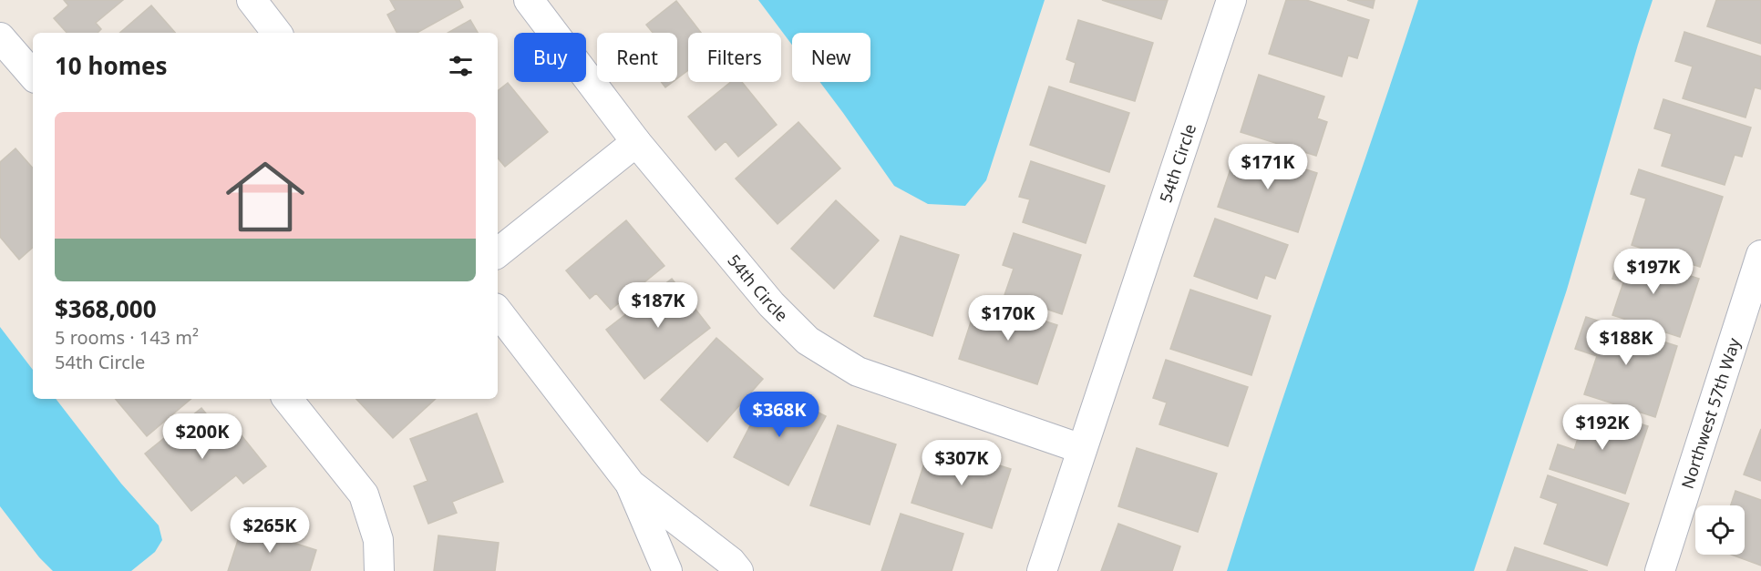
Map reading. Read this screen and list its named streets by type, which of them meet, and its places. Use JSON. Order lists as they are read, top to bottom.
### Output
{
  "streets": {
    "street": ["54th Circle", "Northwest 57th Way"]
  },
  "page": {
    "chip": [
      "Buy",
      "Rent",
      "Filters",
      "New"
    ],
    "heading": "10 homes",
    "list": [
      {
        "name": "$368,000",
        "note": "5 rooms · 143 m² · 54th Circle"
      }
    ],
    "price": [
      "$171K",
      "$197K",
      "$187K",
      "$170K",
      "$188K",
      "$368K",
      "$192K",
      "$200K",
      "$307K",
      "$265K"
    ]
  }
}
